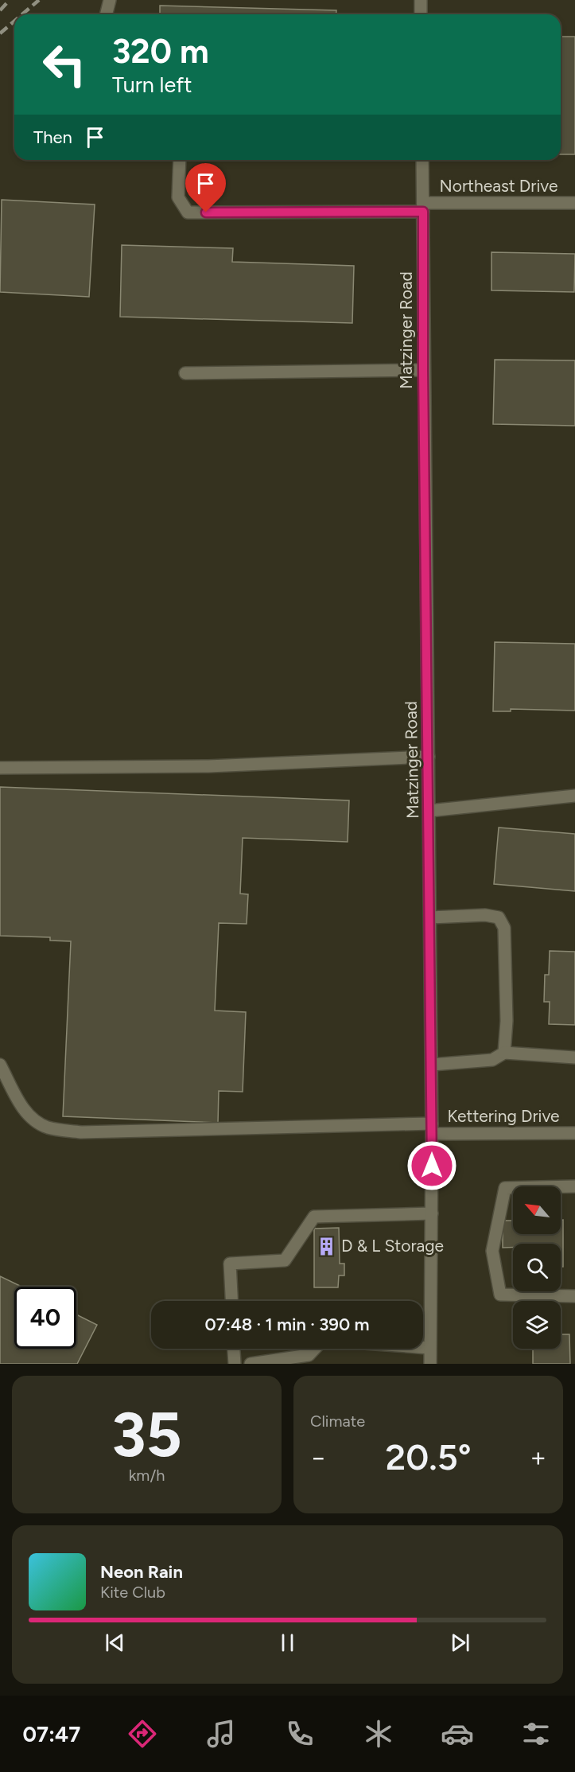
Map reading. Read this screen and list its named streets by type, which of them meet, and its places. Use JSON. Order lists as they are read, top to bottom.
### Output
{
  "streets": {
    "street": ["Northeast Drive", "Matzinger Road", "Kettering Drive"]
  },
  "crossings": [
    ["Northeast Drive", "Matzinger Road"],
    ["Matzinger Road", "Kettering Drive"]
  ],
  "places": {
    "building": ["D & L Storage"]
  },
  "north": "top left",
  "page": {
    "turn": ["320 m", "Turn left"],
    "then": "Then",
    "limit": "40",
    "trip": "07:48 · 1 min · 390 m",
    "tile": [
      ["35", "km/h"],
      "Climate"
    ],
    "heat": ["−", "20.5°", "+"],
    "song": ["Neon Rain", "Kite Club"],
    "tabs": "07:47"
  }
}
